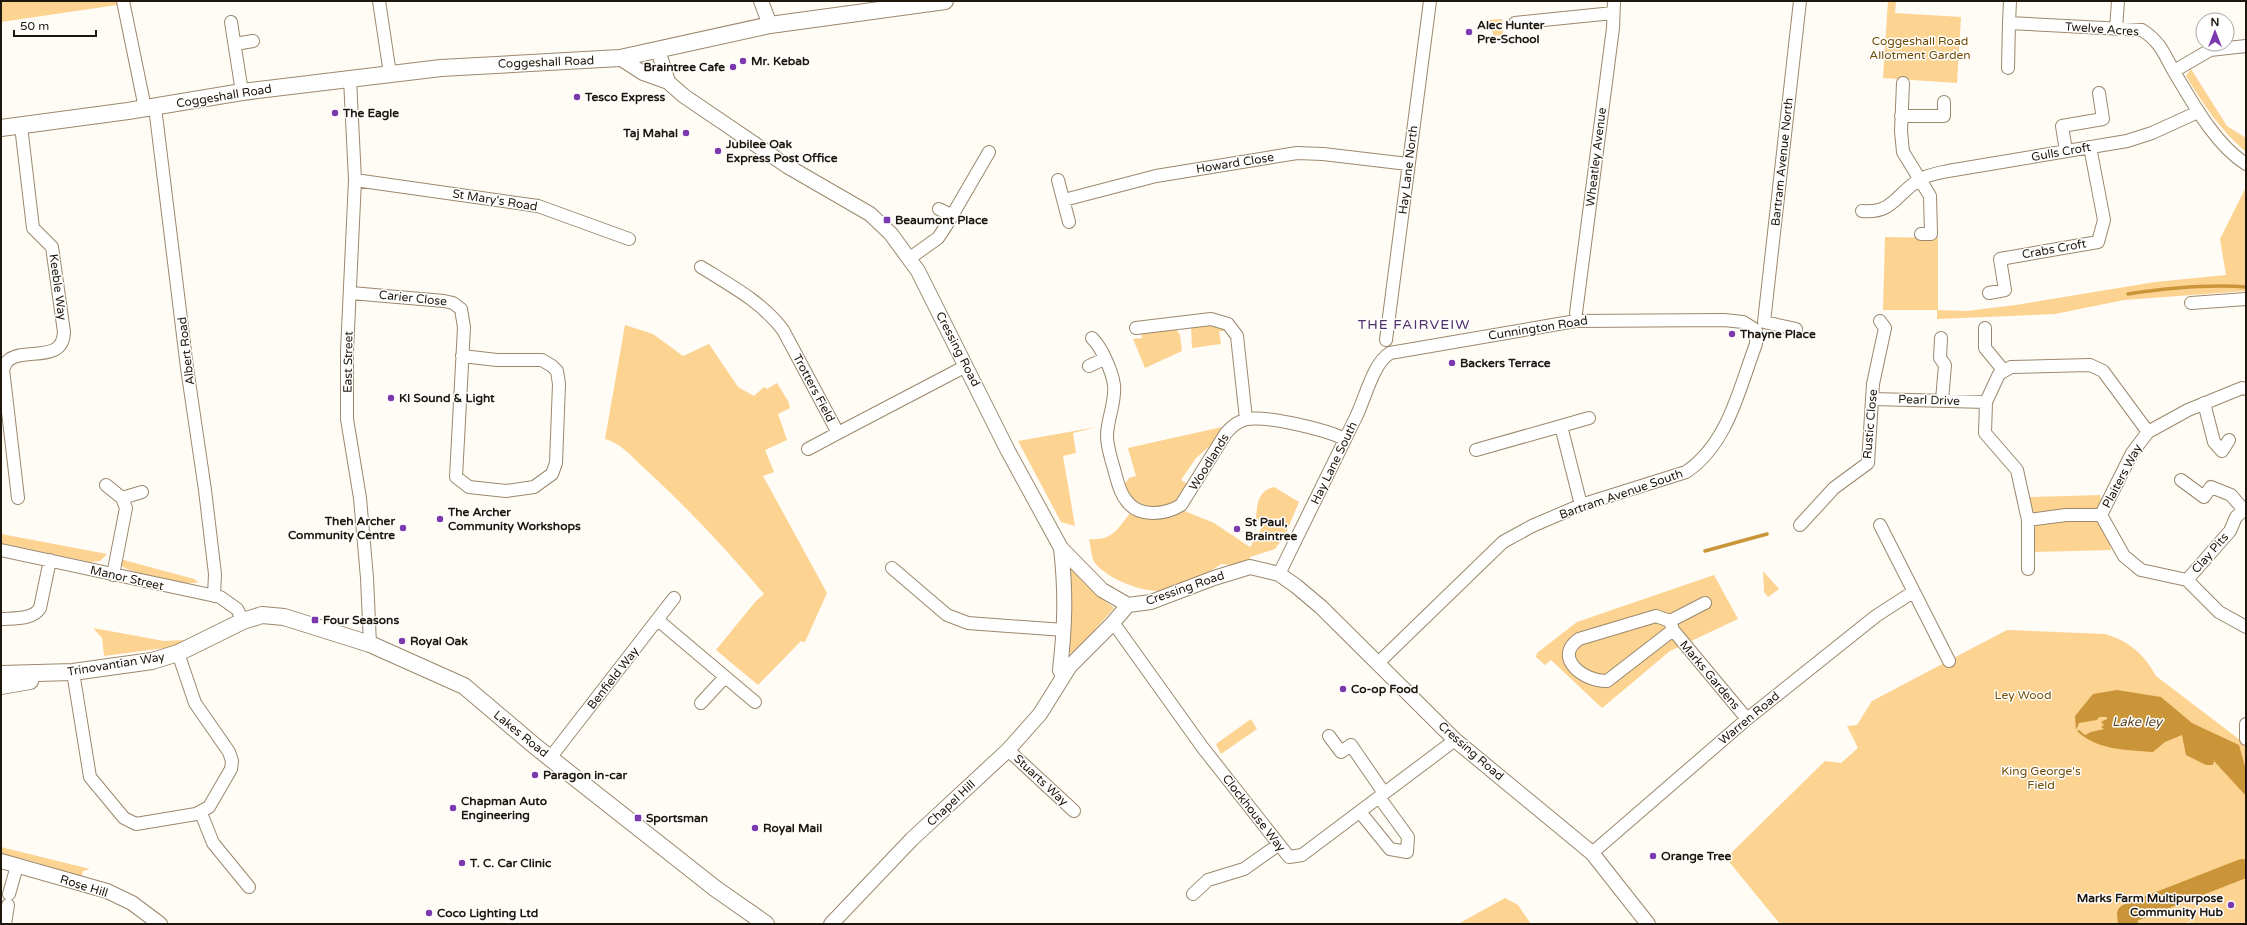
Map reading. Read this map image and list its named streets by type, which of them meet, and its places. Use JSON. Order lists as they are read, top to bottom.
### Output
{
  "streets": {
    "main road": ["Coggeshall Road", "Trinovantian Way", "Lakes Road"],
    "street": [
      "Twelve Acres",
      "Gulls Croft",
      "Wheatley Avenue",
      "Bartram Avenue North",
      "Howard Close",
      "Hay Lane North",
      "St Mary's Road",
      "Crabs Croft",
      "Keeble Way",
      "Carier Close",
      "Cunnington Road",
      "Cressing Road",
      "Albert Road",
      "East Street",
      "Trotters Field",
      "Pearl Drive",
      "Rustic Close",
      "Woodlands",
      "Hay Lane South",
      "Plaiters Way",
      "Bartram Avenue South",
      "Clay Pits",
      "Manor Street",
      "Marks Gardens",
      "Benfield Way",
      "Warren Road",
      "Stuarts Way",
      "Chapel Hill",
      "Clockhouse Way",
      "Rose Hill"
    ]
  },
  "crossings": [
    ["Twelve Acres", "Gulls Croft"],
    ["Coggeshall Road", "Keeble Way"],
    ["Coggeshall Road", "Cressing Road"],
    ["Coggeshall Road", "Albert Road"],
    ["Coggeshall Road", "East Street"],
    ["Gulls Croft", "Crabs Croft"],
    ["Bartram Avenue North", "Cunnington Road"],
    ["Bartram Avenue North", "Bartram Avenue South"],
    ["Howard Close", "Hay Lane North"],
    ["St Mary's Road", "East Street"],
    ["Carier Close", "East Street"],
    ["Cunnington Road", "Hay Lane South"],
    ["Cunnington Road", "Bartram Avenue South"],
    ["Cressing Road", "Trotters Field"],
    ["Cressing Road", "Hay Lane South"],
    ["Cressing Road", "Bartram Avenue South"],
    ["Cressing Road", "Warren Road"],
    ["Cressing Road", "Chapel Hill"],
    ["Cressing Road", "Clockhouse Way"],
    ["Albert Road", "Manor Street"],
    ["East Street", "Lakes Road"],
    ["Pearl Drive", "Rustic Close"],
    ["Plaiters Way", "Clay Pits"],
    ["Manor Street", "Trinovantian Way"],
    ["Manor Street", "Lakes Road"],
    ["Trinovantian Way", "Lakes Road"],
    ["Marks Gardens", "Warren Road"],
    ["Benfield Way", "Lakes Road"],
    ["Stuarts Way", "Chapel Hill"],
    ["Chapel Hill", "Clockhouse Way"]
  ],
  "districts": ["THE FAIRVEIW"],
  "water": ["Lake ley"],
  "parks": ["Coggeshall Road Allotment Garden", "Ley Wood", "King George's Field"],
  "places": {
    "other": [
      "Alec Hunter Pre-School",
      "Mr. Kebab",
      "Braintree Cafe",
      "Tesco Express",
      "The Eagle",
      "Taj Mahal",
      "Jubilee Oak Express Post Office",
      "Thayne Place",
      "Backers Terrace",
      "KI Sound & Light",
      "The Archer Community Workshops",
      "Theh Archer Community Centre",
      "St Paul, Braintree",
      "Royal Oak",
      "Co-op Food",
      "Paragon in-car",
      "Chapman Auto Engineering",
      "Royal Mail",
      "Orange Tree",
      "T. C. Car Clinic",
      "Marks Farm Multipurpose Community Hub",
      "Coco Lighting Ltd"
    ],
    "transit": ["Beaumont Place", "Four Seasons", "Sportsman"]
  },
  "scale_bar": "50 m",
  "north": "top"
}
